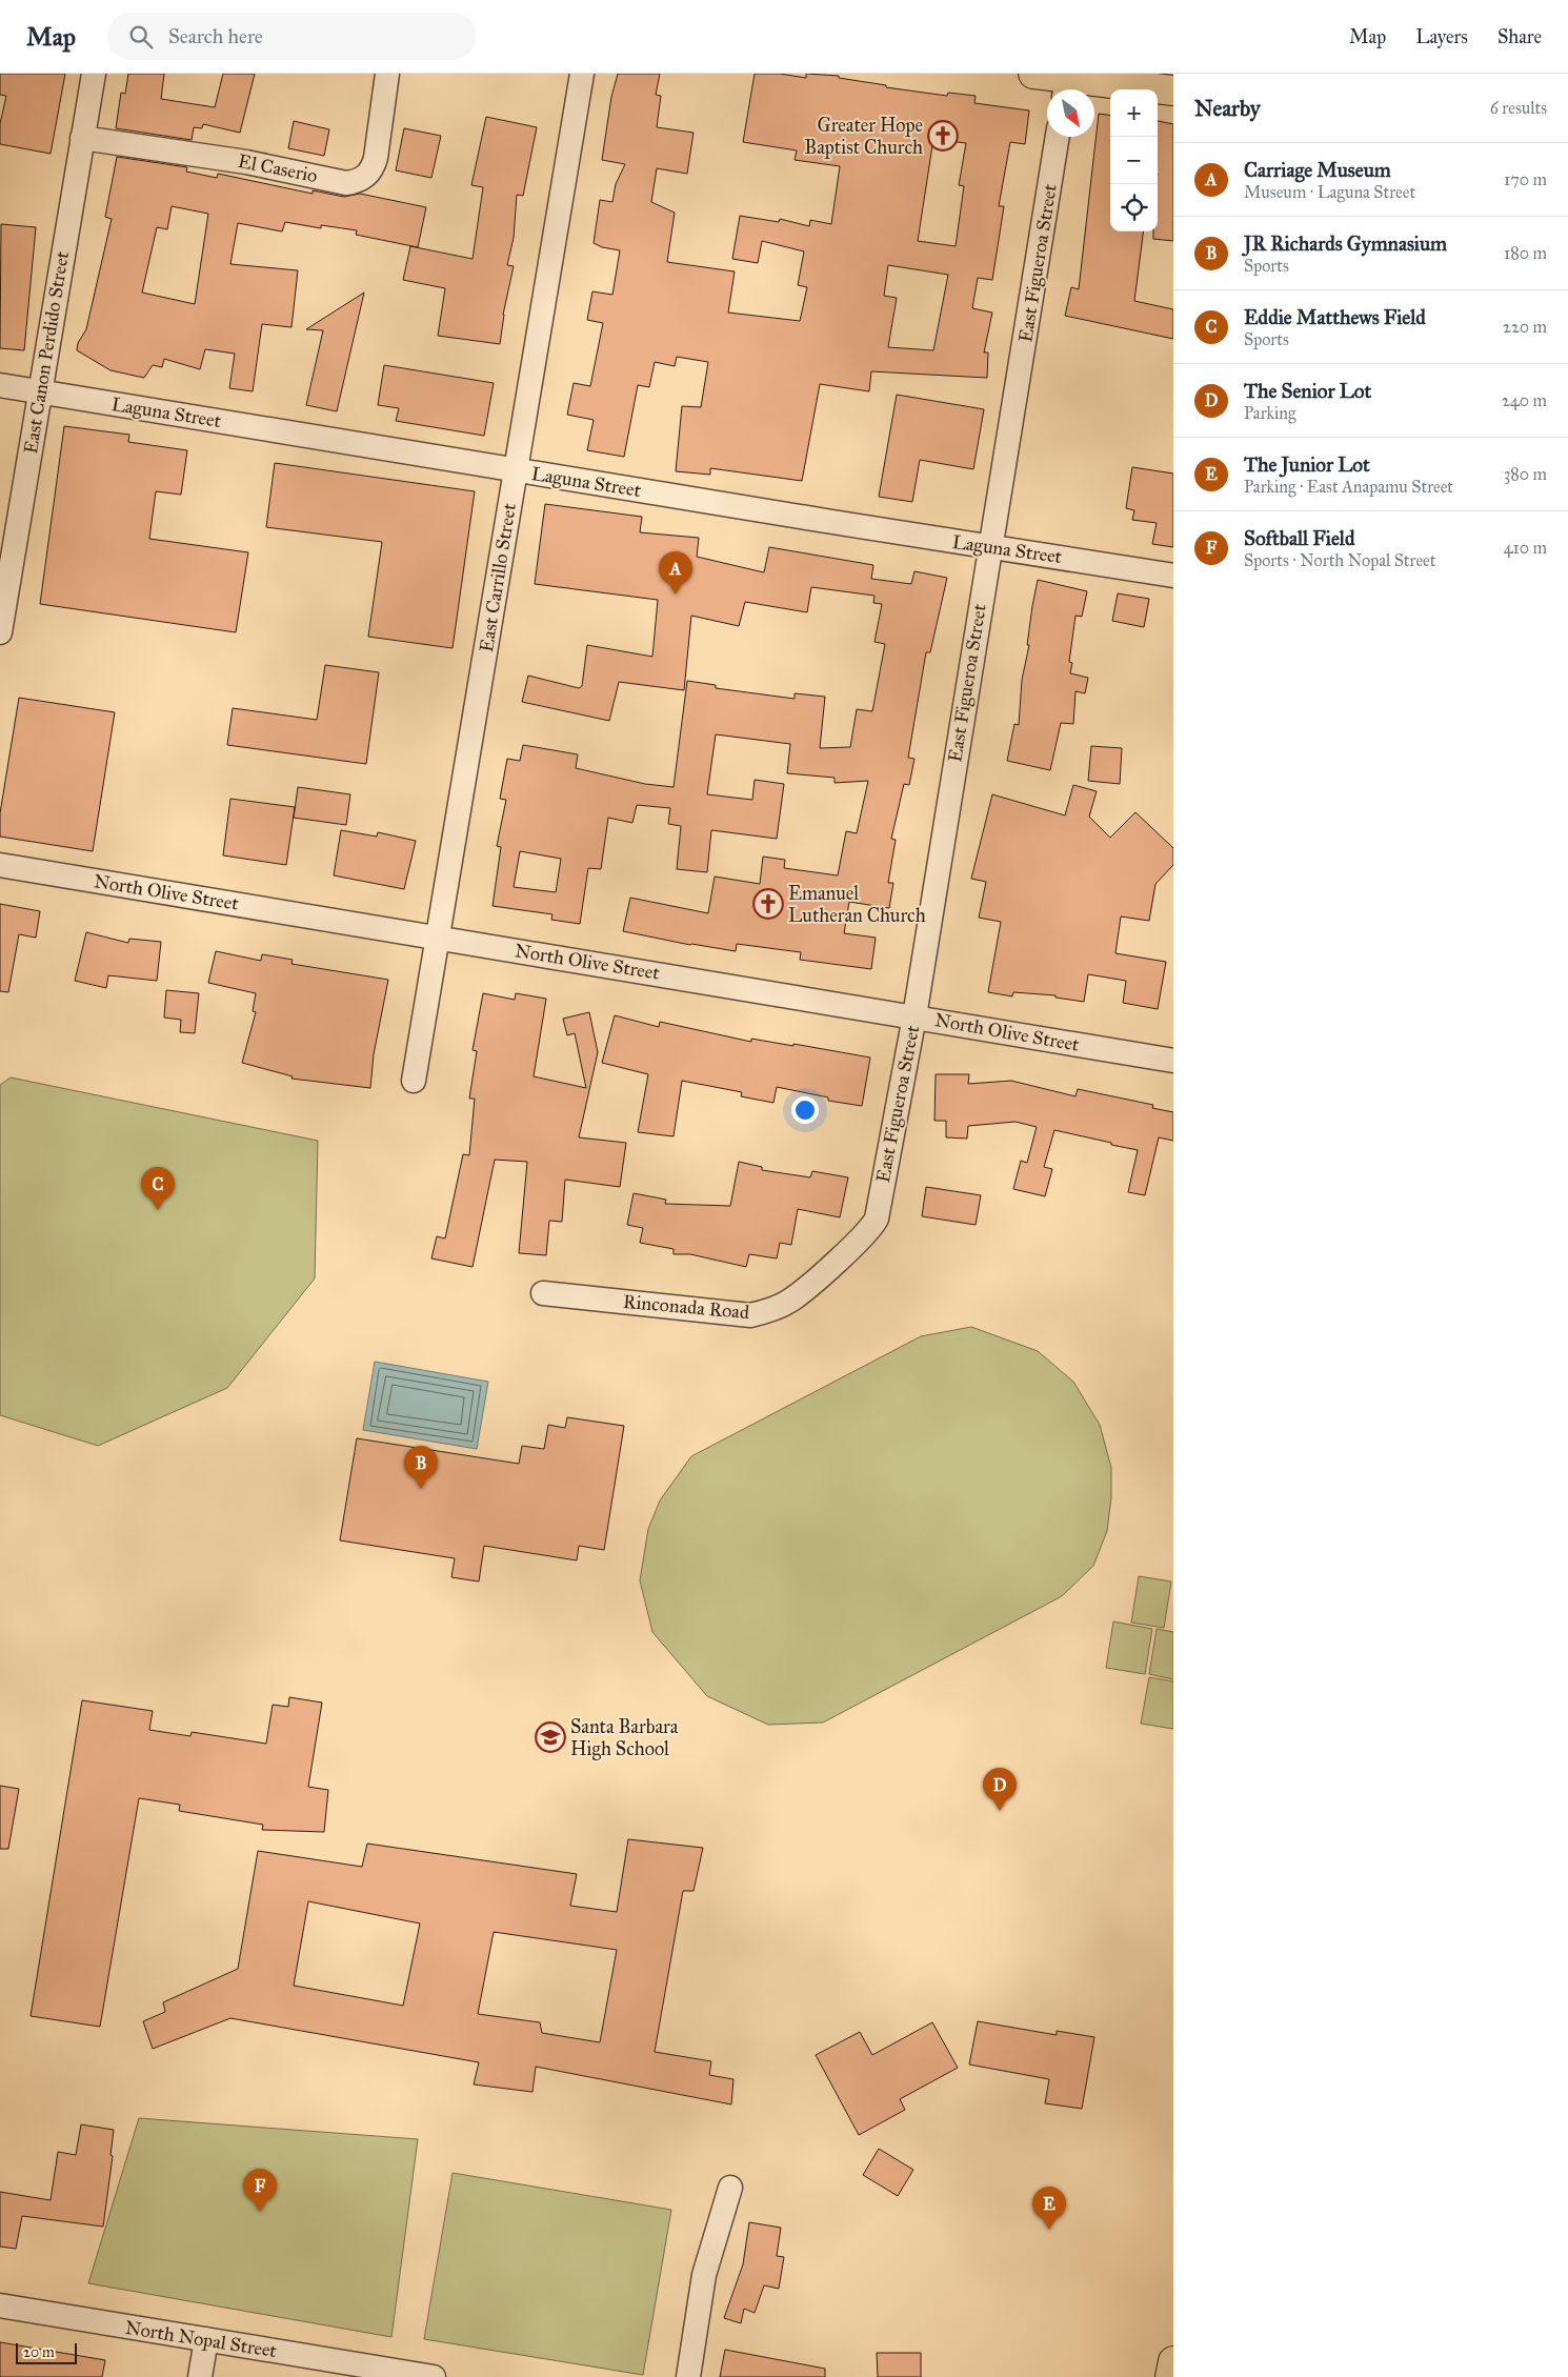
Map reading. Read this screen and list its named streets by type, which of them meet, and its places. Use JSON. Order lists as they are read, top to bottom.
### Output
{
  "streets": {
    "street": [
      "El Caserio",
      "East Figueroa Street",
      "East Canon Perdido Street",
      "Laguna Street",
      "East Carrillo Street",
      "North Olive Street",
      "Rinconada Road",
      "North Nopal Street"
    ]
  },
  "crossings": [
    ["El Caserio", "East Canon Perdido Street"],
    ["East Figueroa Street", "Laguna Street"],
    ["East Figueroa Street", "North Olive Street"],
    ["East Figueroa Street", "Rinconada Road"],
    ["East Canon Perdido Street", "Laguna Street"],
    ["Laguna Street", "East Carrillo Street"],
    ["East Carrillo Street", "North Olive Street"]
  ],
  "places": {
    "church": ["Greater Hope Baptist Church", "Emanuel Lutheran Church"],
    "school or university": ["Santa Barbara High School"]
  },
  "scale_bar": "20 m",
  "north": "bottom right",
  "page": {
    "header": "Map",
    "search": "Search here",
    "nav": ["Map", "Layers", "Share"],
    "heading": ["Nearby", "6 results"],
    "map_buttons": ["+", "−"],
    "list": [
      {
        "mark": "A",
        "name": "Carriage Museum",
        "note": "Museum · Laguna Street",
        "value": "170 m"
      },
      {
        "mark": "B",
        "name": "JR Richards Gymnasium",
        "note": "Sports",
        "value": "180 m"
      },
      {
        "mark": "C",
        "name": "Eddie Matthews Field",
        "note": "Sports",
        "value": "220 m"
      },
      {
        "mark": "D",
        "name": "The Senior Lot",
        "note": "Parking",
        "value": "240 m"
      },
      {
        "mark": "E",
        "name": "The Junior Lot",
        "note": "Parking · East Anapamu Street",
        "value": "380 m"
      },
      {
        "mark": "F",
        "name": "Softball Field",
        "note": "Sports · North Nopal Street",
        "value": "410 m"
      }
    ],
    "pins": [
      "A",
      "C",
      "B",
      "D",
      "F",
      "E"
    ],
    "scale": "20 m"
  }
}
